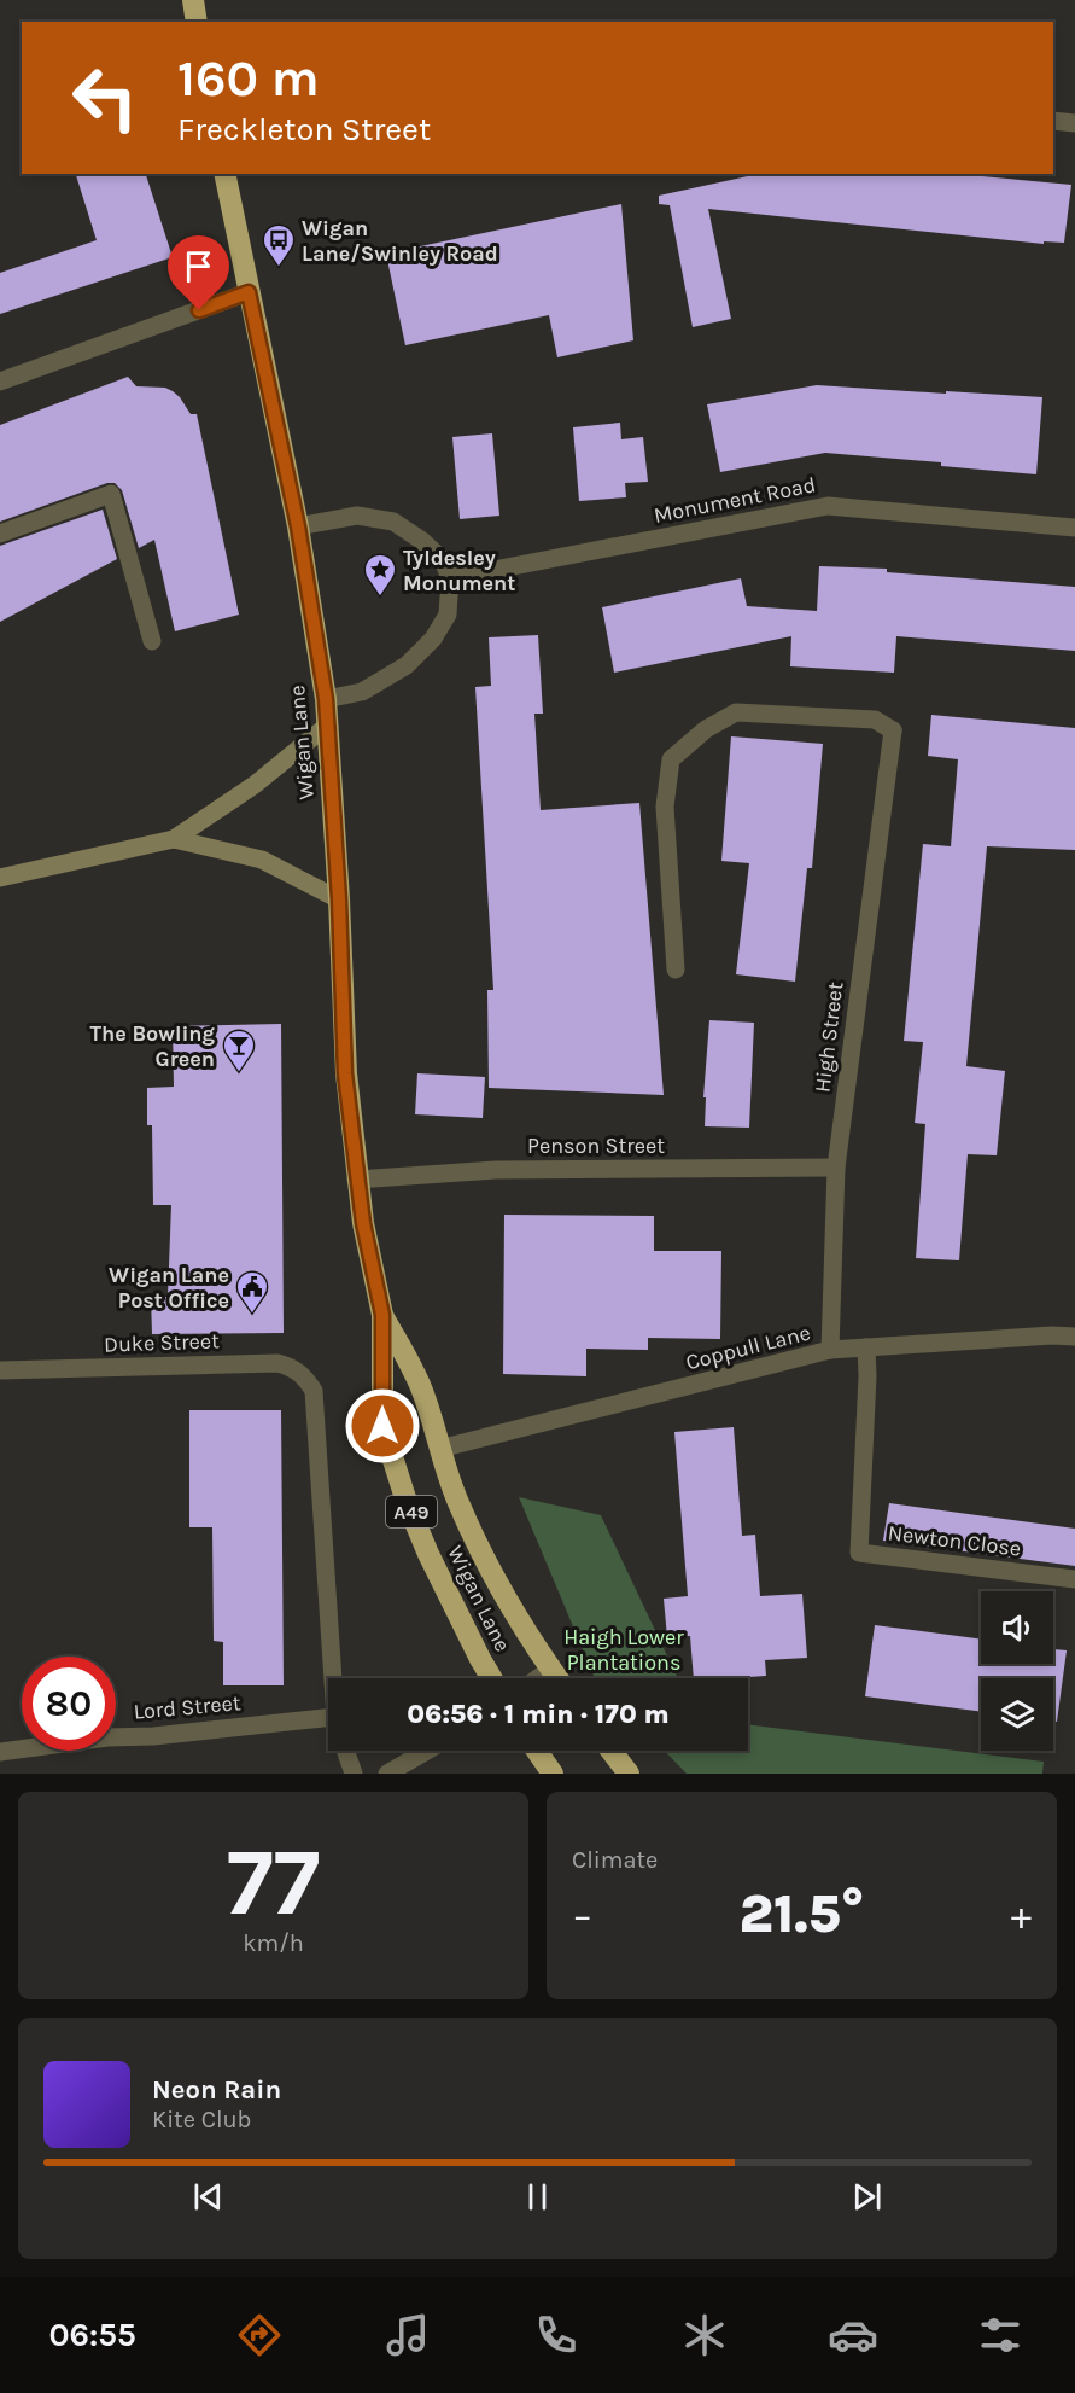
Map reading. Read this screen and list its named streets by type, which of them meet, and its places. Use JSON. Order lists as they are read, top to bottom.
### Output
{
  "streets": {
    "highway": ["Wigan Lane", "A49"],
    "street": [
      "Monument Road",
      "High Street",
      "Penson Street",
      "Duke Street",
      "Coppull Lane",
      "Newton Close",
      "Lord Street"
    ]
  },
  "crossings": [
    ["Wigan Lane", "Penson Street"],
    ["Wigan Lane", "Coppull Lane"],
    ["Wigan Lane", "A49"],
    ["High Street", "Penson Street"],
    ["High Street", "Coppull Lane"],
    ["Coppull Lane", "A49"],
    ["Coppull Lane", "Newton Close"]
  ],
  "parks": ["Haigh Lower Plantations"],
  "places": {
    "bus stop": ["Wigan Lane/Swinley Road"],
    "place": ["Tyldesley Monument"],
    "bar": ["The Bowling Green"],
    "public building": ["Wigan Lane Post Office"]
  },
  "page": {
    "turn": ["160 m", "Freckleton Street"],
    "limit": "80",
    "trip": "06:56 · 1 min · 170 m",
    "tile": [
      ["77", "km/h"],
      "Climate"
    ],
    "heat": ["−", "21.5°", "+"],
    "song": ["Neon Rain", "Kite Club"],
    "tabs": "06:55"
  }
}
